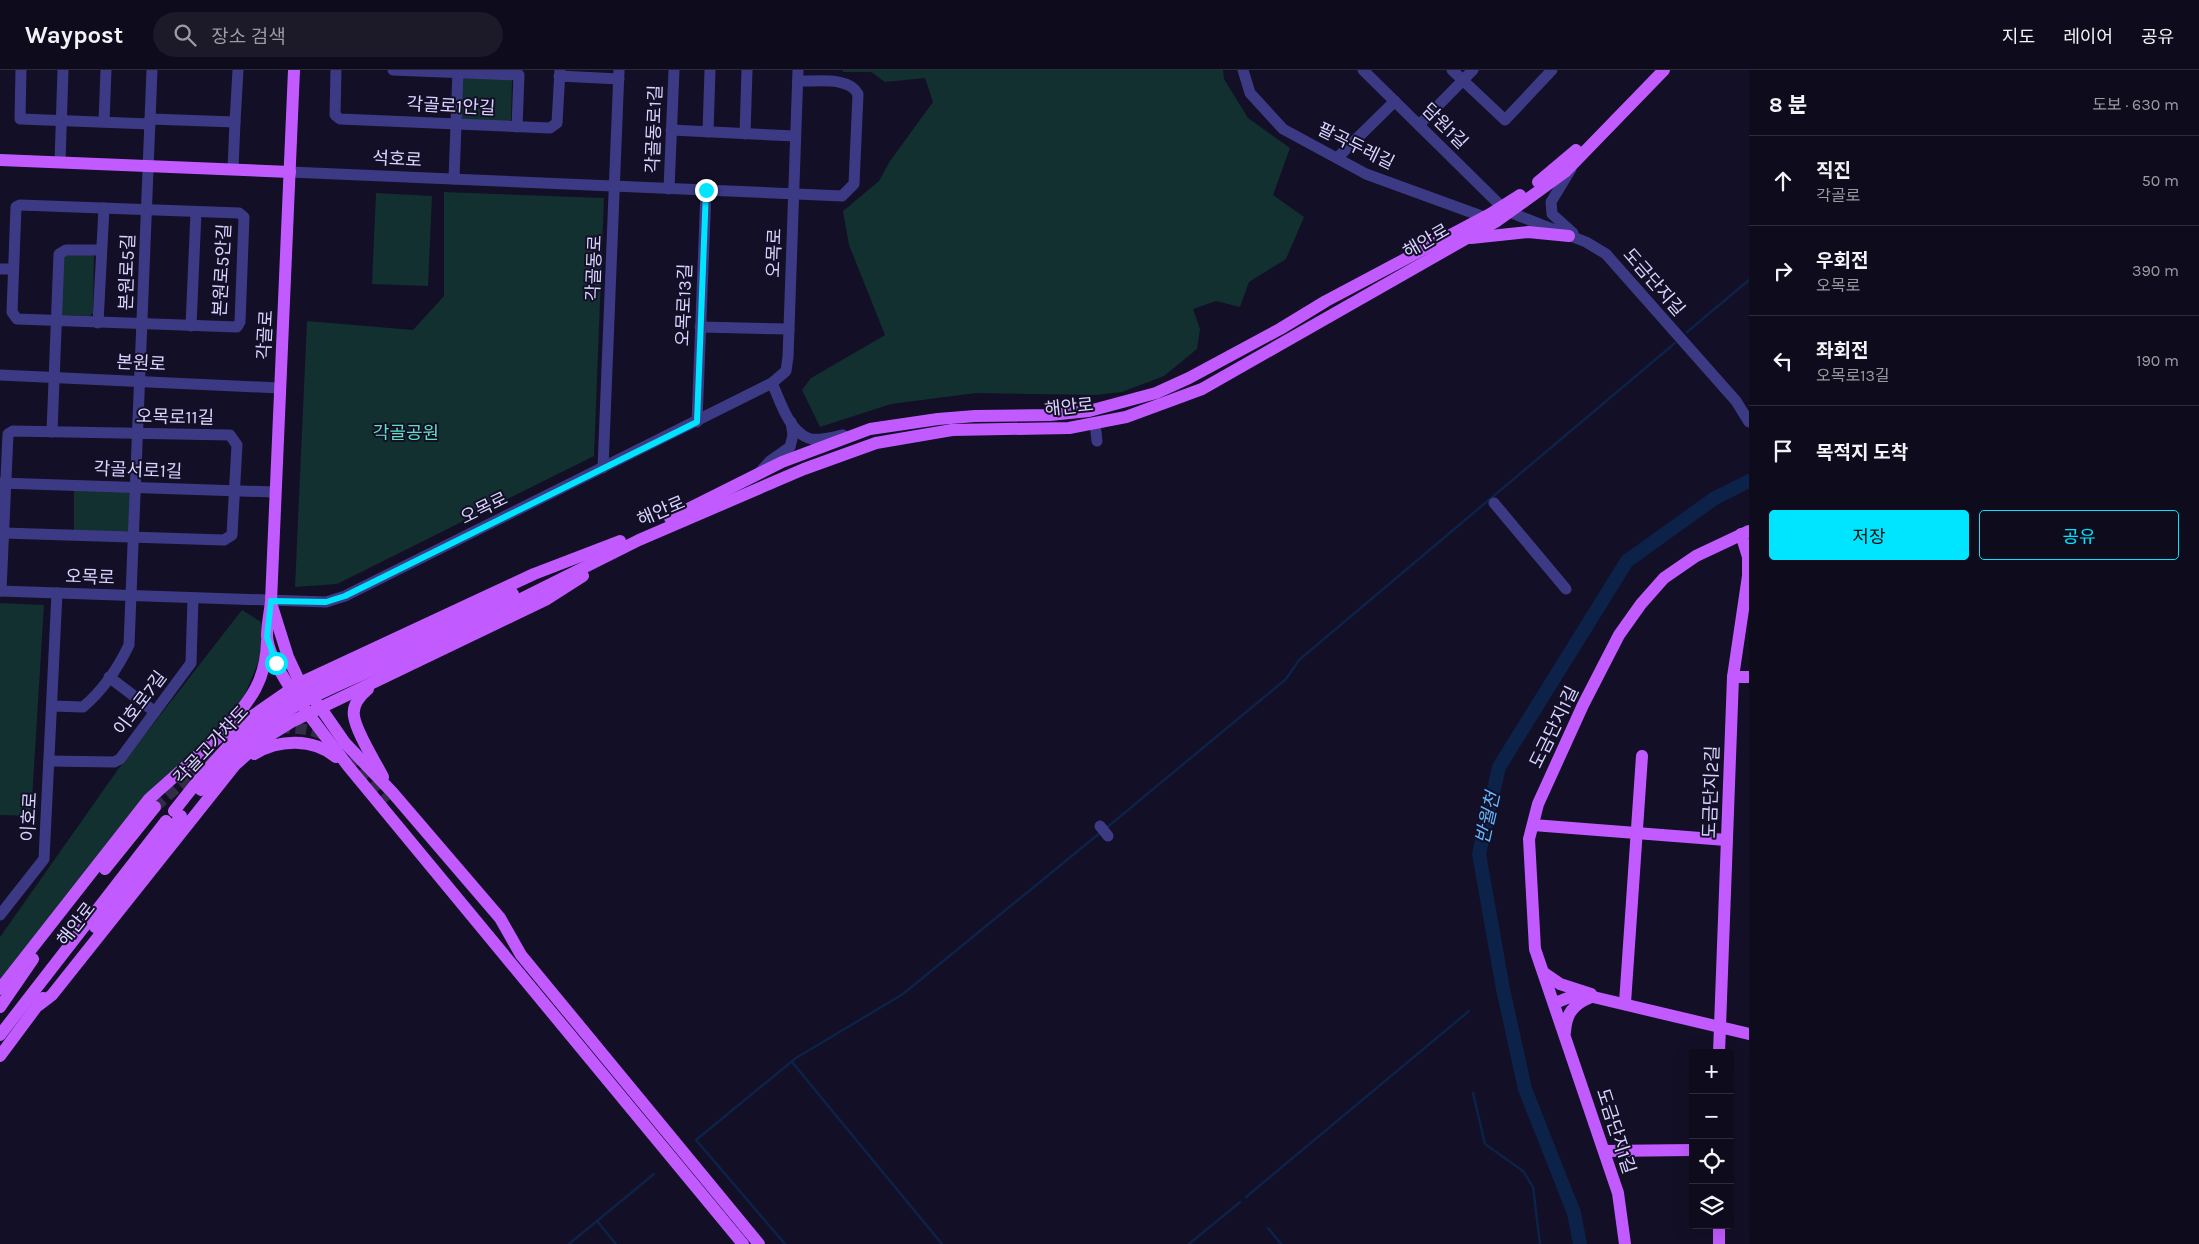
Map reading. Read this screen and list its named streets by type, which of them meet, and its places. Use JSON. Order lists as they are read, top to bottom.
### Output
{
  "streets": {
    "main road": [
      "석호로",
      "해안로",
      "각골로",
      "도금단지1길",
      "각골고가차도",
      "도금단지2길"
    ],
    "street": [
      "각골로1안길",
      "담원1길",
      "각골동로1길",
      "팔곡두레길",
      "오목로",
      "각골동로",
      "본원로5안길",
      "본원로5길",
      "도금단지길",
      "오목로13길",
      "본원로",
      "오목로11길",
      "각골서로1길",
      "이호로7길",
      "이호로"
    ]
  },
  "crossings": [
    ["담원1길", "해안로"],
    ["담원1길", "도금단지길"],
    ["각골동로1길", "석호로"],
    ["팔곡두레길", "해안로"],
    ["석호로", "오목로"],
    ["석호로", "각골동로"],
    ["석호로", "본원로5길"],
    ["석호로", "오목로13길"],
    ["석호로", "각골로"],
    ["해안로", "도금단지길"],
    ["해안로", "각골고가차도"],
    ["오목로", "각골동로"],
    ["오목로", "본원로5길"],
    ["오목로", "오목로13길"],
    ["오목로", "각골로"],
    ["오목로", "오목로11길"],
    ["오목로", "이호로7길"],
    ["오목로", "이호로"],
    ["본원로5안길", "본원로5길"],
    ["본원로5길", "본원로"],
    ["본원로5길", "오목로11길"],
    ["본원로5길", "각골서로1길"],
    ["각골로", "본원로"],
    ["각골로", "각골서로1길"],
    ["오목로11길", "각골서로1길"],
    ["이호로7길", "이호로"],
    ["도금단지1길", "도금단지2길"]
  ],
  "water": ["반월천"],
  "parks": ["각골공원"],
  "page": {
    "header": "Waypost",
    "search": "장소 검색",
    "nav": ["지도", "레이어", "공유"],
    "heading": ["8 분", "도보 · 630 m"],
    "list": [
      ["직진", "각골로", "50 m"],
      ["우회전", "오목로", "390 m"],
      ["좌회전", "오목로13길", "190 m"],
      "목적지 도착"
    ],
    "buttons": ["저장", "공유"],
    "map_buttons": ["+", "−"]
  }
}
